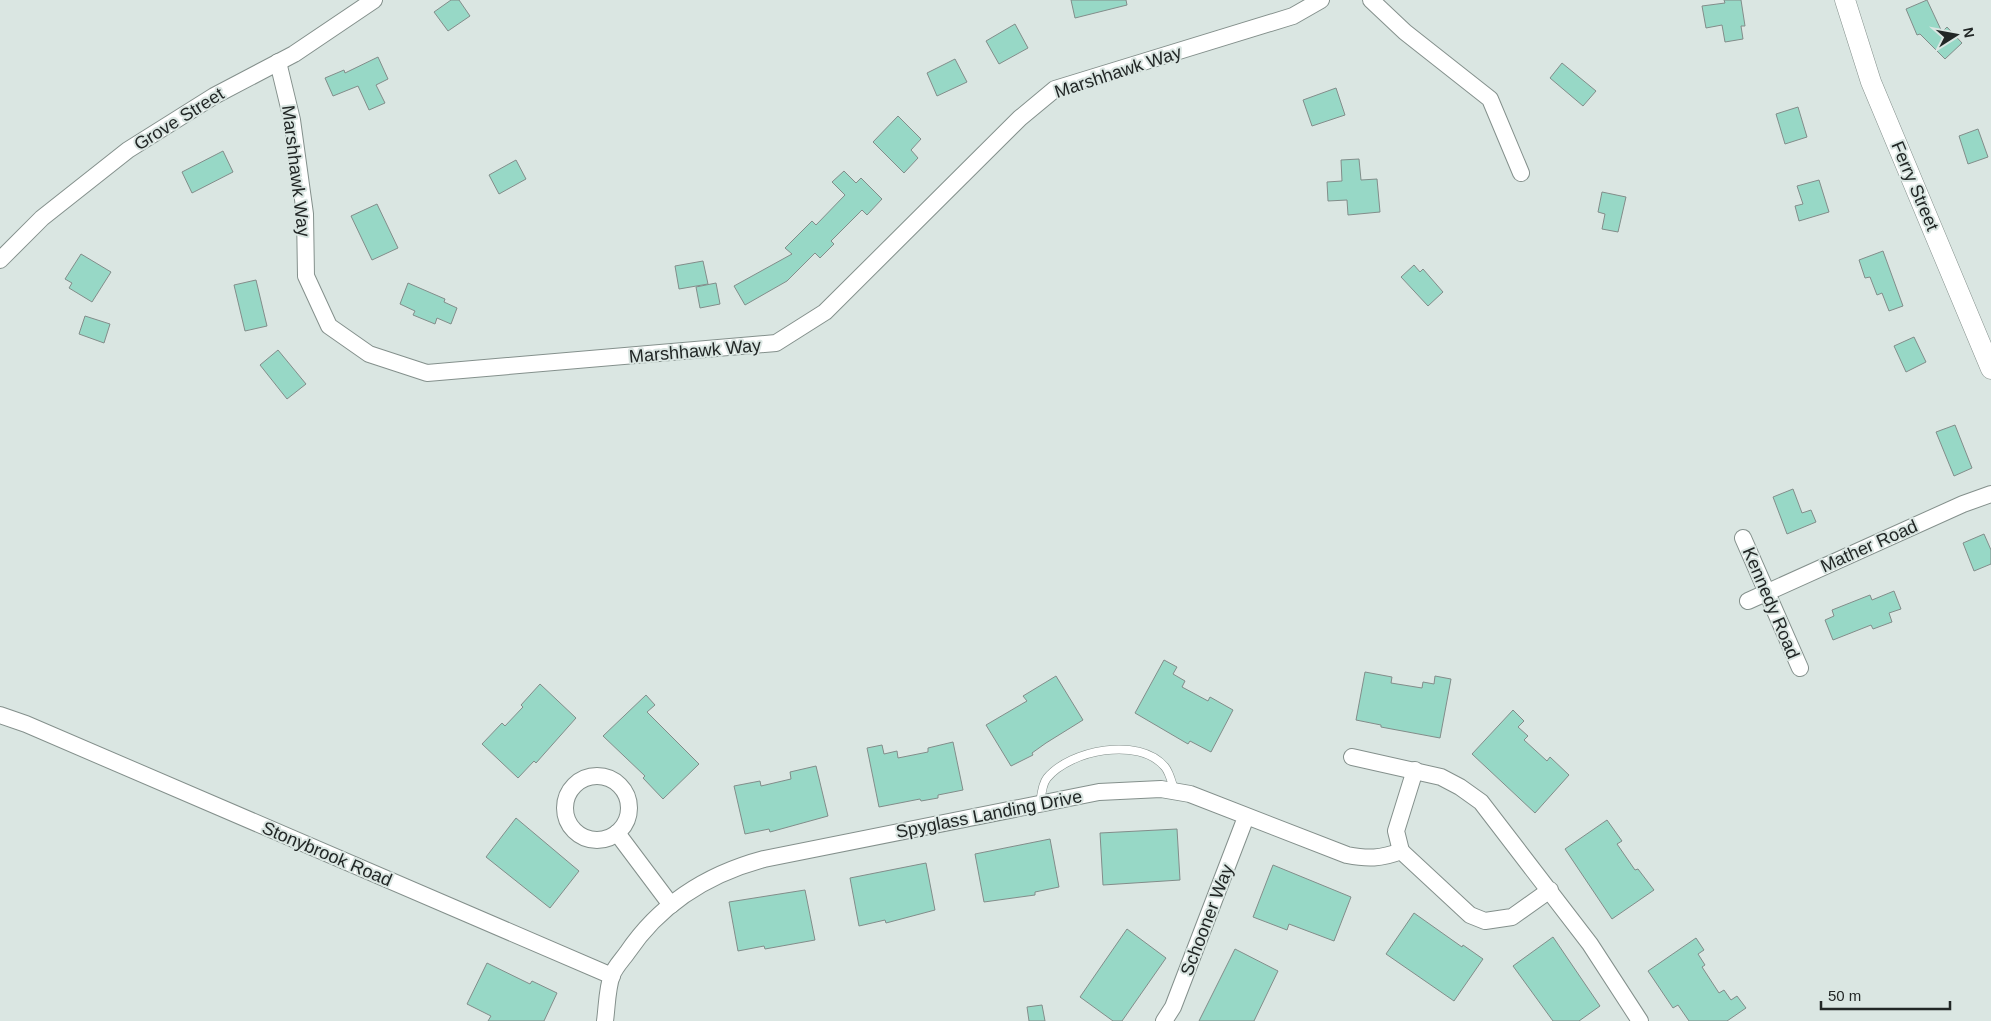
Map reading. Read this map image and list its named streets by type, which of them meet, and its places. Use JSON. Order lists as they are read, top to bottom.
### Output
{
  "streets": {
    "street": [
      "Marshhawk Way",
      "Grove Street",
      "Ferry Street",
      "Mather Road",
      "Kennedy Road",
      "Spyglass Landing Drive",
      "Stonybrook Road",
      "Schooner Way"
    ]
  },
  "crossings": [
    ["Marshhawk Way", "Grove Street"],
    ["Mather Road", "Kennedy Road"],
    ["Spyglass Landing Drive", "Stonybrook Road"],
    ["Spyglass Landing Drive", "Schooner Way"]
  ],
  "scale_bar": "50 m",
  "north": "right"
}
